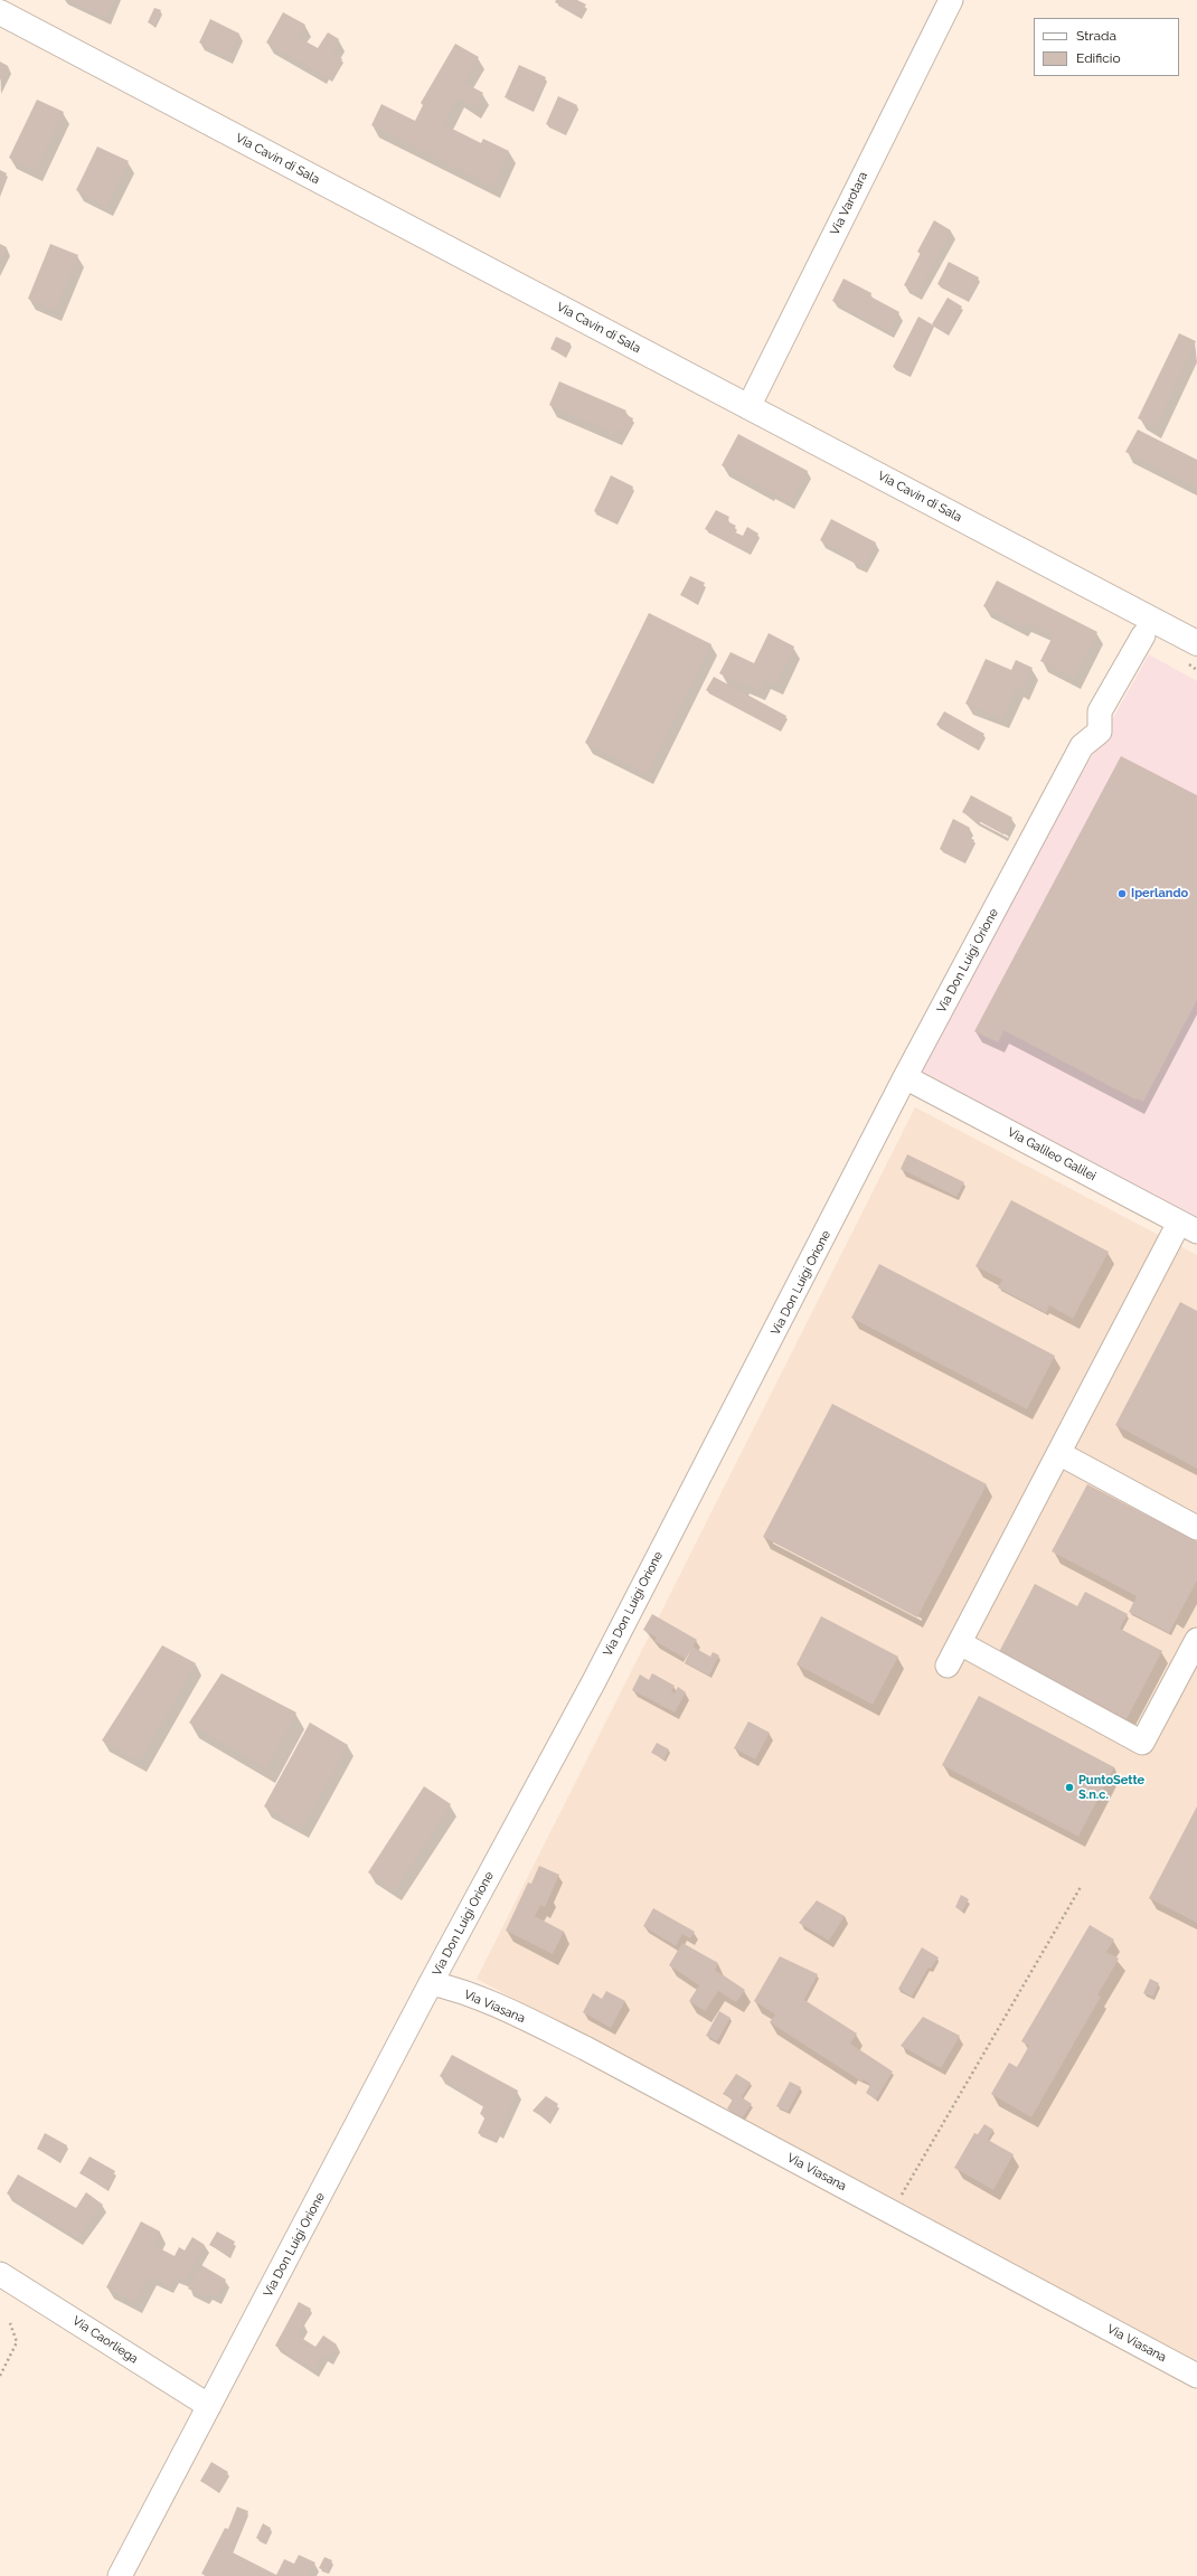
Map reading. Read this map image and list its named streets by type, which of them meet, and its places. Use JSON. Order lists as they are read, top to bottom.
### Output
{
  "streets": {
    "main road": ["Via Cavin di Sala"],
    "street": [
      "Via Varotara",
      "Via Don Luigi Orione",
      "Via Galileo Galilei",
      "Via Viasana",
      "Via Caorliega"
    ]
  },
  "crossings": [
    ["Via Cavin di Sala", "Via Varotara"],
    ["Via Don Luigi Orione", "Via Galileo Galilei"],
    ["Via Don Luigi Orione", "Via Viasana"],
    ["Via Don Luigi Orione", "Via Caorliega"]
  ],
  "places": ["Iperlando", "PuntoSette S.n.c."],
  "legend": ["Strada", "Edificio"]
}
